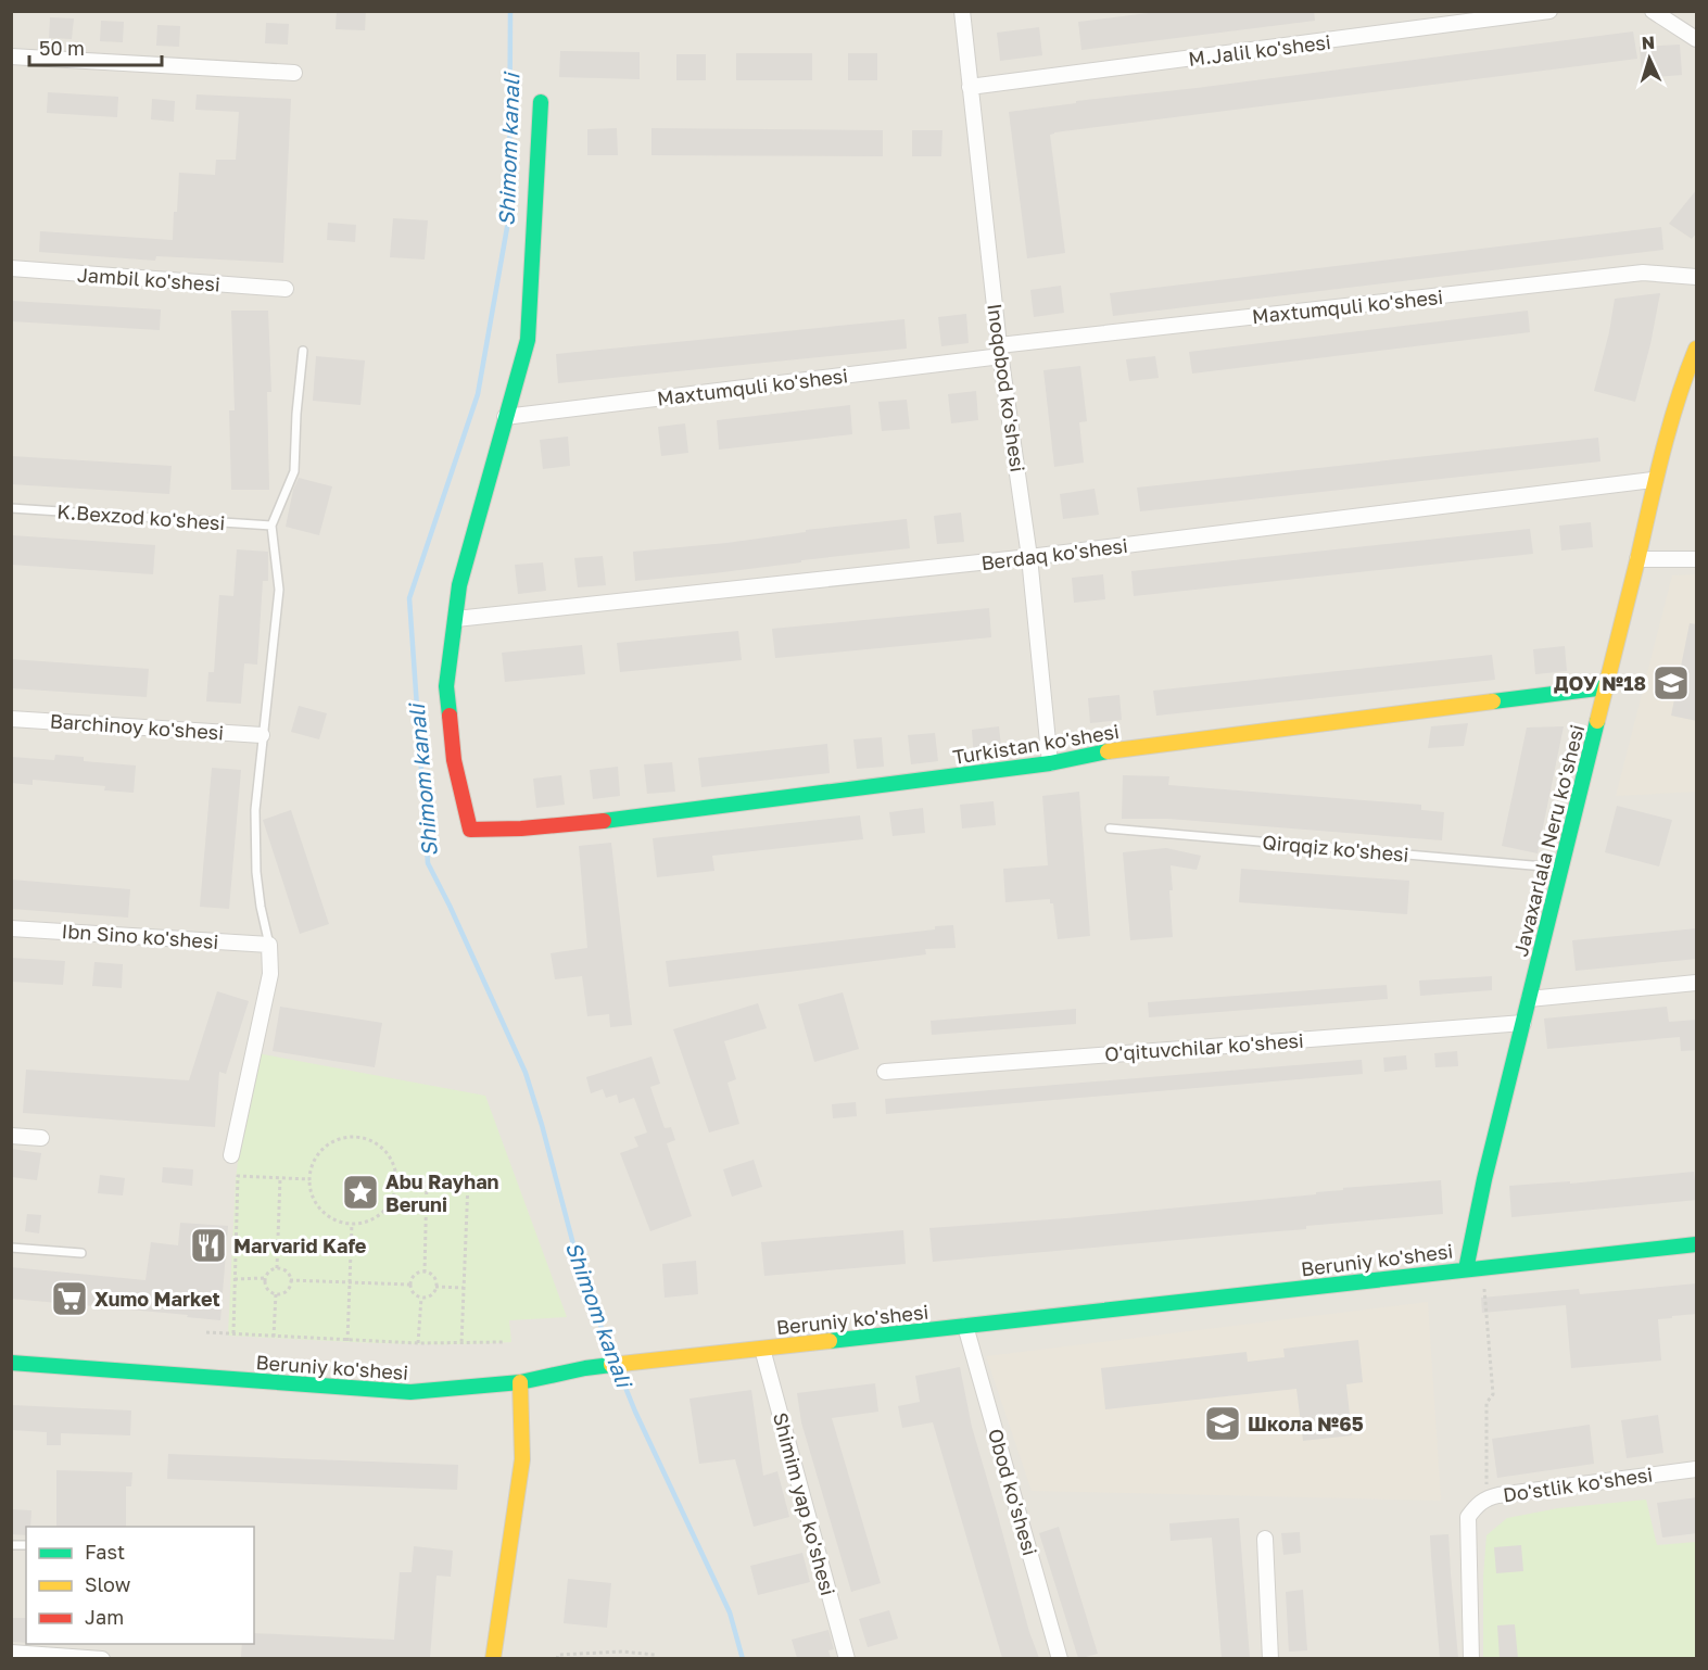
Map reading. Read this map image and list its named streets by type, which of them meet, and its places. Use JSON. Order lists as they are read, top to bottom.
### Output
{
  "streets": {
    "street": [
      "M.Jalil ko'shesi",
      "Jambil ko'shesi",
      "Maxtumquli ko'shesi",
      "Inoqobod ko'shesi",
      "Berdaq ko'shesi",
      "Barchinoy ko'shesi",
      "Turkistan ko'shesi",
      "Javaxarlala Neru ko'shesi",
      "Ibn Sino ko'shesi",
      "O'qituvchilar ko'shesi",
      "Beruniy ko'shesi",
      "Do'stlik ko'shesi",
      "Obod ko'shesi",
      "Shimim yap ko'shesi"
    ],
    "lane": ["K.Bexzod ko'shesi", "Qirqqiz ko'shesi"]
  },
  "crossings": [
    ["M.Jalil ko'shesi", "Inoqobod ko'shesi"],
    ["Maxtumquli ko'shesi", "Inoqobod ko'shesi"],
    ["Inoqobod ko'shesi", "Berdaq ko'shesi"],
    ["Inoqobod ko'shesi", "Turkistan ko'shesi"],
    ["Berdaq ko'shesi", "Turkistan ko'shesi"],
    ["Berdaq ko'shesi", "Javaxarlala Neru ko'shesi"],
    ["Turkistan ko'shesi", "Javaxarlala Neru ko'shesi"],
    ["Javaxarlala Neru ko'shesi", "Qirqqiz ko'shesi"],
    ["Javaxarlala Neru ko'shesi", "O'qituvchilar ko'shesi"],
    ["Javaxarlala Neru ko'shesi", "Beruniy ko'shesi"],
    ["Beruniy ko'shesi", "Obod ko'shesi"],
    ["Beruniy ko'shesi", "Shimim yap ko'shesi"]
  ],
  "water": ["Shimom kanali"],
  "places": {
    "school or university": ["ДОУ №18", "Школа №65"],
    "place": ["Abu Rayhan Beruni"],
    "restaurant": ["Marvarid Kafe"],
    "supermarket": ["Xumo Market"]
  },
  "legend": ["Fast", "Slow", "Jam"],
  "scale_bar": "50 m",
  "north": "top"
}
